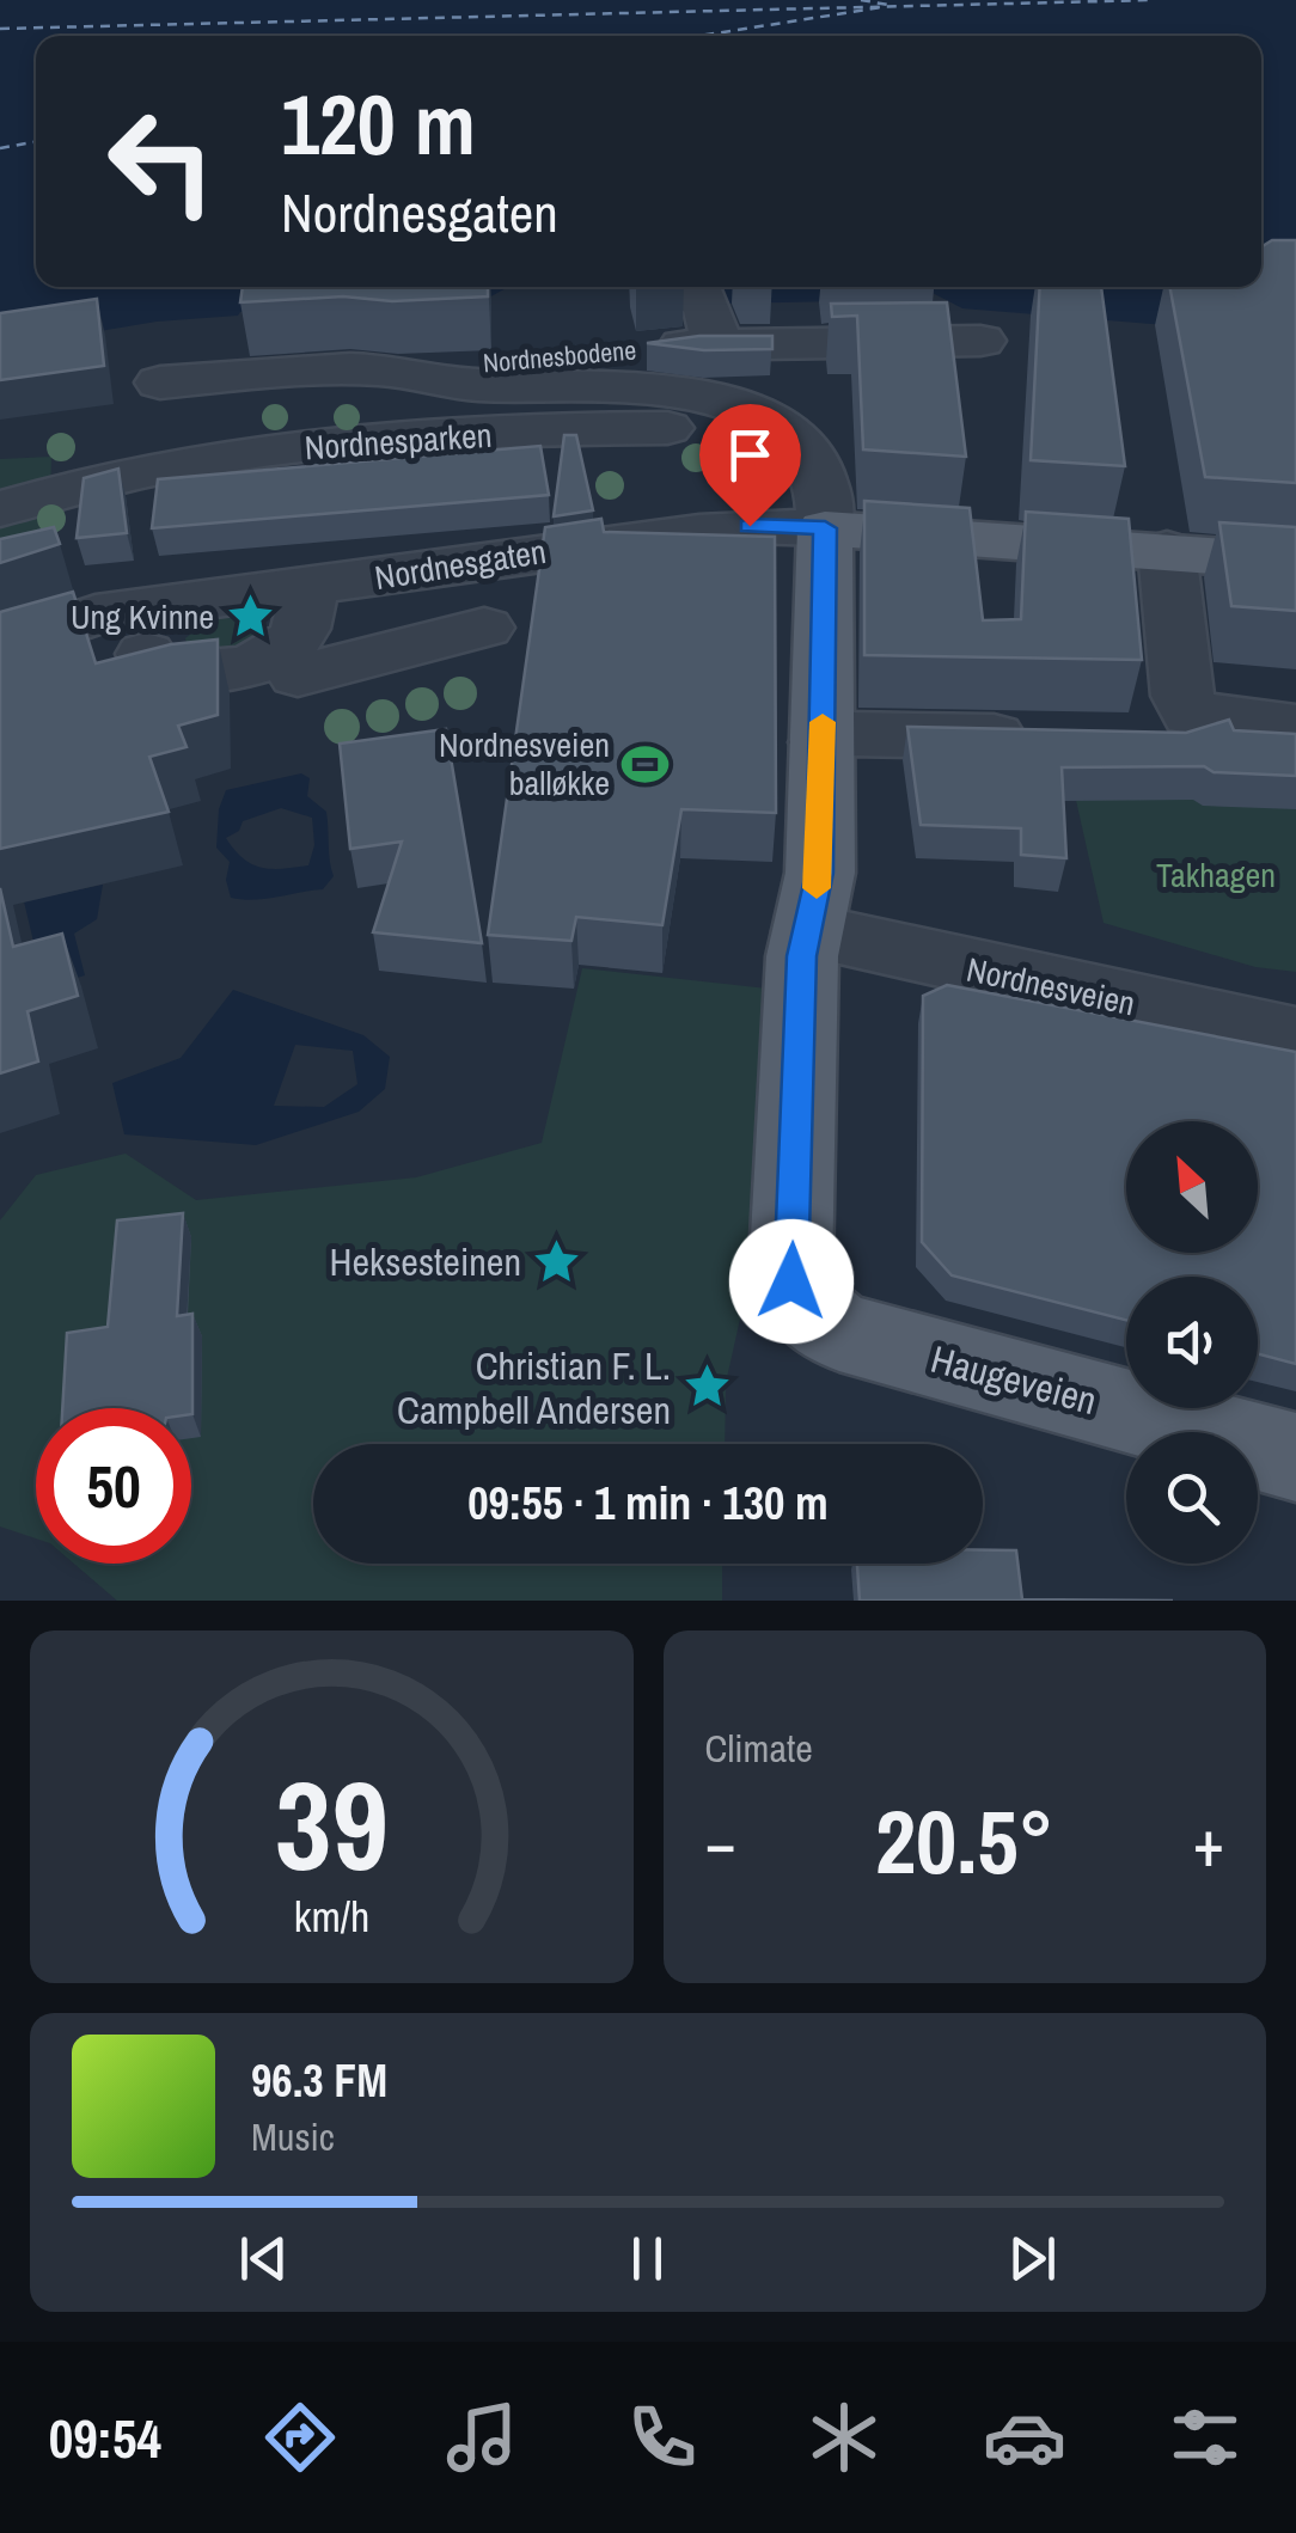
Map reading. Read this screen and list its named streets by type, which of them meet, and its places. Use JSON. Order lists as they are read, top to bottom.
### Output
{
  "streets": {
    "main road": ["Nordnesgaten", "Haugeveien"],
    "street": ["Nordnesbodene", "Nordnesparken", "Nordnesveien"]
  },
  "crossings": [
    ["Nordnesbodene", "Nordnesparken"],
    ["Nordnesveien", "Haugeveien"]
  ],
  "parks": ["Takhagen"],
  "places": {
    "place": ["Ung Kvinne", "Heksesteinen", "Christian F. L. Campbell Andersen"],
    "sports": ["Nordnesveien balløkke"]
  },
  "north": "top left",
  "page": {
    "turn": ["120 m", "Nordnesgaten"],
    "limit": "50",
    "trip": "09:55 · 1 min · 130 m",
    "tile": "Climate",
    "heat": ["−", "20.5°", "+"],
    "song": ["96.3 FM", "Music"],
    "tabs": "09:54",
    "gauge": ["39", "km/h"]
  }
}
